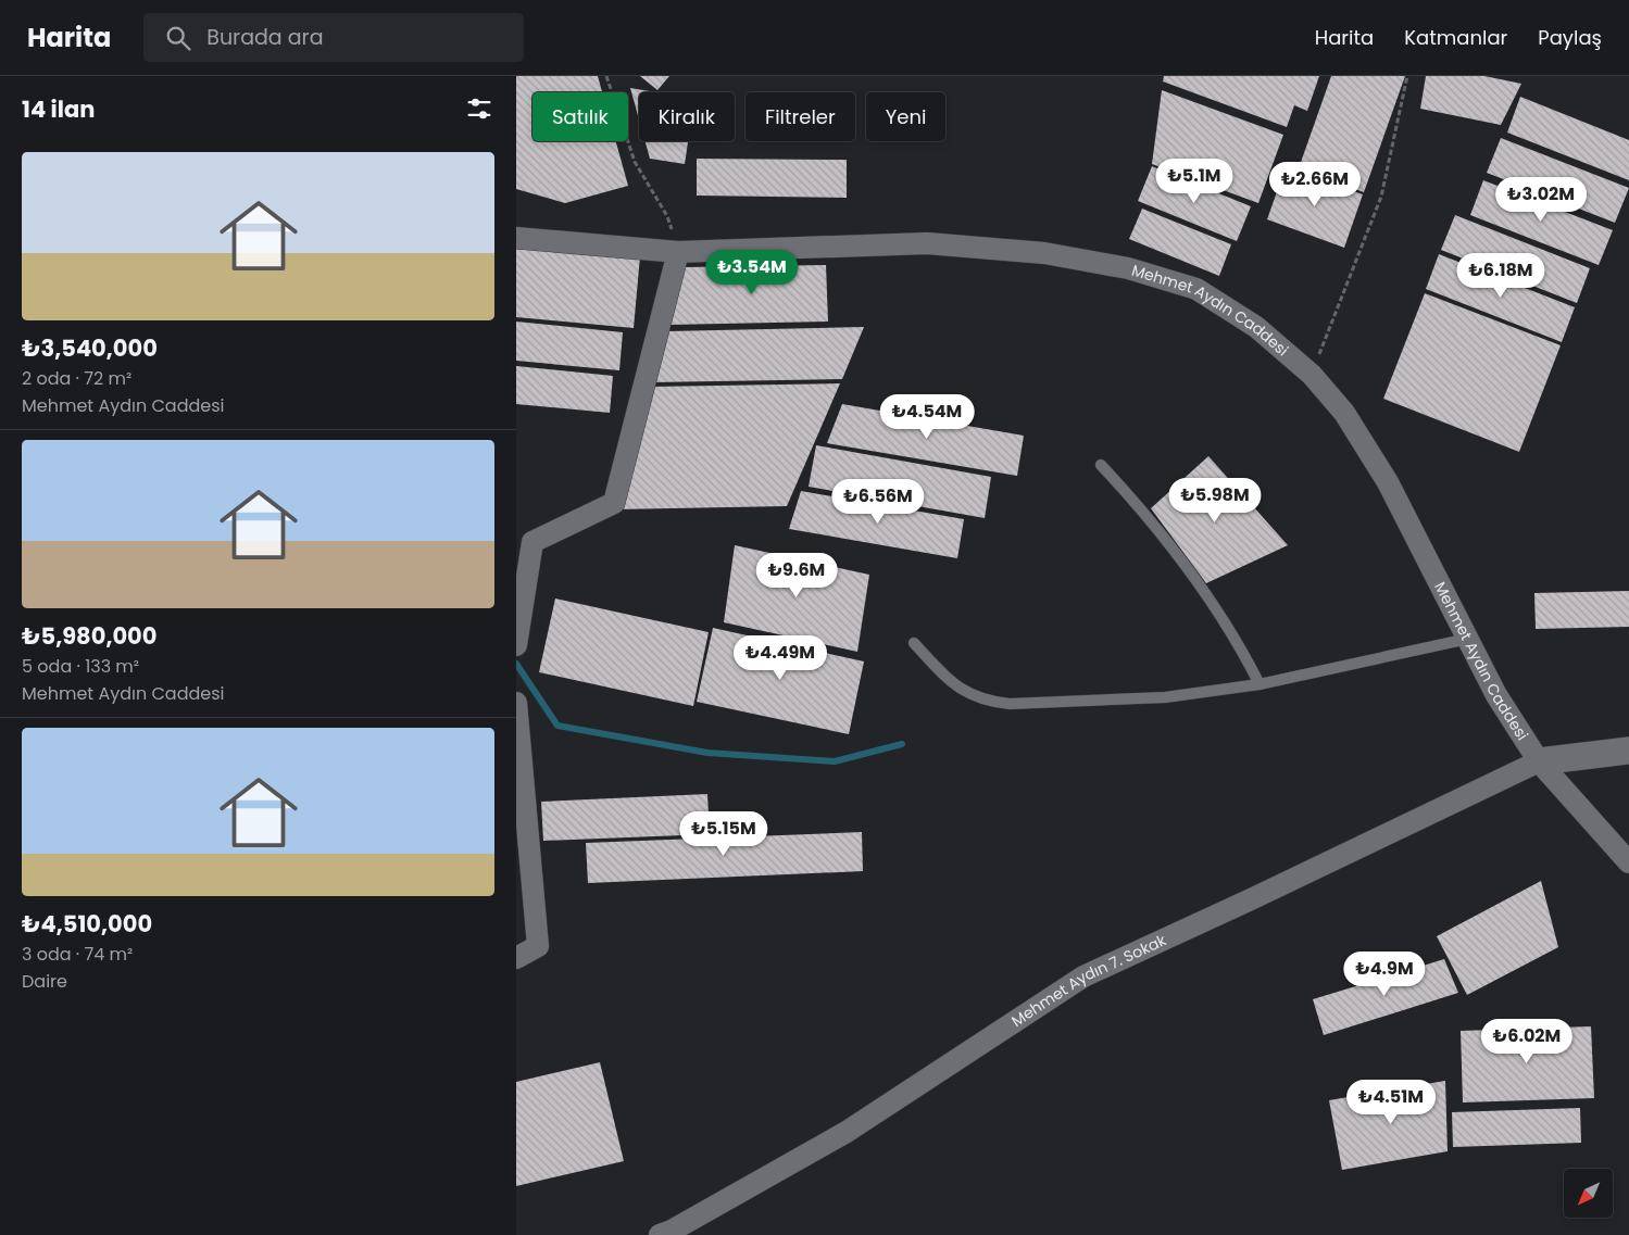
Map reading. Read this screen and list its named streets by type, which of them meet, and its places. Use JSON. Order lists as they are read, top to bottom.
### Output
{
  "streets": {
    "street": ["Mehmet Aydın Caddesi", "Mehmet Aydın 7. Sokak"]
  },
  "crossings": [
    ["Mehmet Aydın Caddesi", "Mehmet Aydın 7. Sokak"]
  ],
  "north": "bottom left",
  "page": {
    "header": "Harita",
    "search": "Burada ara",
    "nav": ["Harita", "Katmanlar", "Paylaş"],
    "heading": "14 ilan",
    "chip": [
      "Satılık",
      "Kiralık",
      "Filtreler",
      "Yeni"
    ],
    "list": [
      {
        "name": "₺3,540,000",
        "note": "2 oda · 72 m² · Mehmet Aydın Caddesi"
      },
      {
        "name": "₺5,980,000",
        "note": "5 oda · 133 m² · Mehmet Aydın Caddesi"
      },
      {
        "name": "₺4,510,000",
        "note": "3 oda · 74 m² · Daire"
      }
    ],
    "price": [
      "₺5.1M",
      "₺2.66M",
      "₺3.02M",
      "₺3.54M",
      "₺6.18M",
      "₺4.54M",
      "₺5.98M",
      "₺6.56M",
      "₺9.6M",
      "₺4.49M",
      "₺5.15M",
      "₺4.9M",
      "₺6.02M",
      "₺4.51M"
    ]
  }
}
